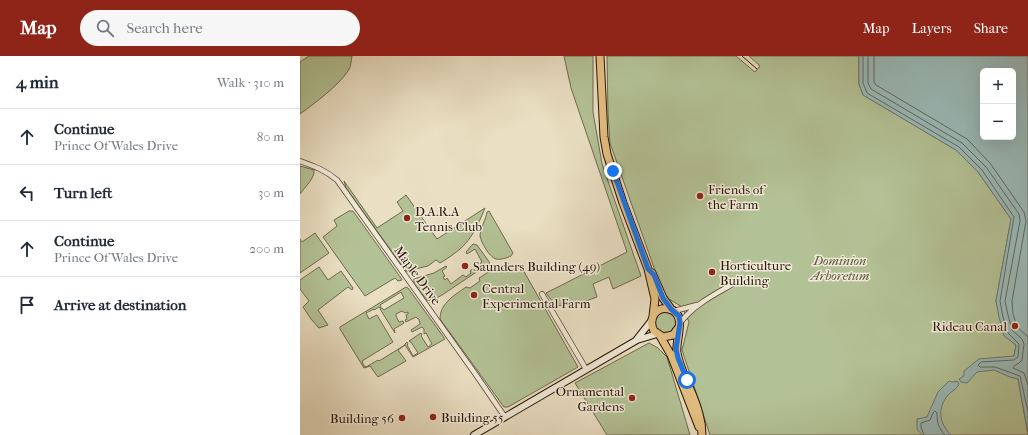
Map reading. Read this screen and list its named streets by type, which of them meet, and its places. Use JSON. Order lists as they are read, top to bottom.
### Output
{
  "streets": {
    "street": ["Maple Drive"]
  },
  "parks": ["Dominion Arboretum"],
  "places": [
    "Friends of the Farm",
    "D.A.R.A Tennis Club",
    "Saunders Building (49)",
    "Horticulture Building",
    "Central Experimental Farm",
    "Rideau Canal",
    "Ornamental Gardens",
    "Building 55",
    "Building 56"
  ],
  "page": {
    "header": "Map",
    "search": "Search here",
    "nav": ["Map", "Layers", "Share"],
    "heading": ["4 min", "Walk · 310 m"],
    "map_buttons": ["+", "−"],
    "list": [
      ["Continue", "Prince Of Wales Drive", "80 m"],
      ["Turn left", "30 m"],
      ["Continue", "Prince Of Wales Drive", "200 m"],
      "Arrive at destination"
    ]
  }
}
